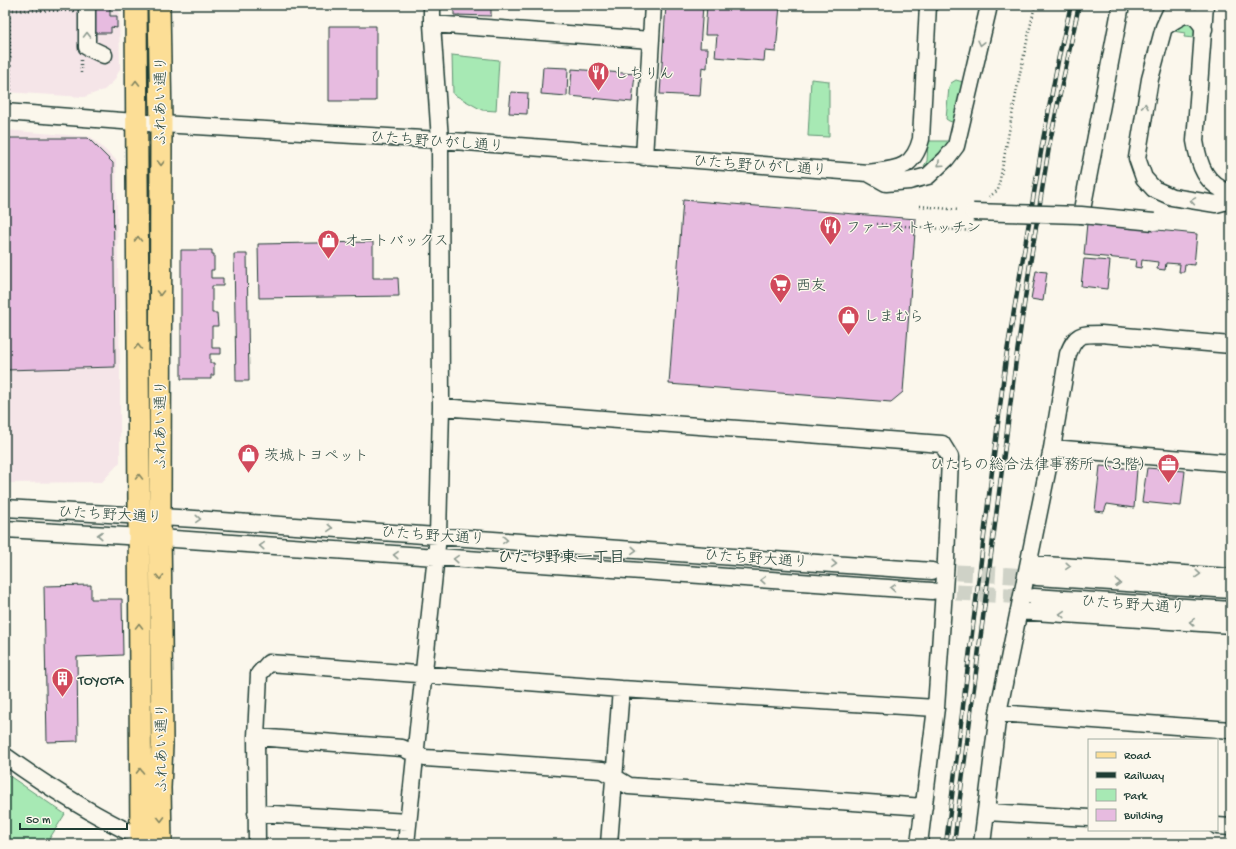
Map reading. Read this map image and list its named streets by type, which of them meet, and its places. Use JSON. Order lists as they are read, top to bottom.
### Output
{
  "streets": {
    "main road": ["ふれあい通り"],
    "street": ["ひたち野ひがし通り", "ひたち野大通り"]
  },
  "crossings": [
    ["ふれあい通り", "ひたち野ひがし通り"],
    ["ふれあい通り", "ひたち野大通り"]
  ],
  "districts": ["ひたち野東一丁目"],
  "places": {
    "restaurant": ["しちりん", "ファーストキッチン"],
    "shop": ["オートバックス", "しまむら", "茨城トヨペット"],
    "supermarket": ["西友"],
    "office": ["ひたちの総合法律事務所（３階）"],
    "building": ["TOYOTA"]
  },
  "legend": [
    "Road",
    "Railway",
    "Park",
    "Building"
  ],
  "scale_bar": "50 m"
}
